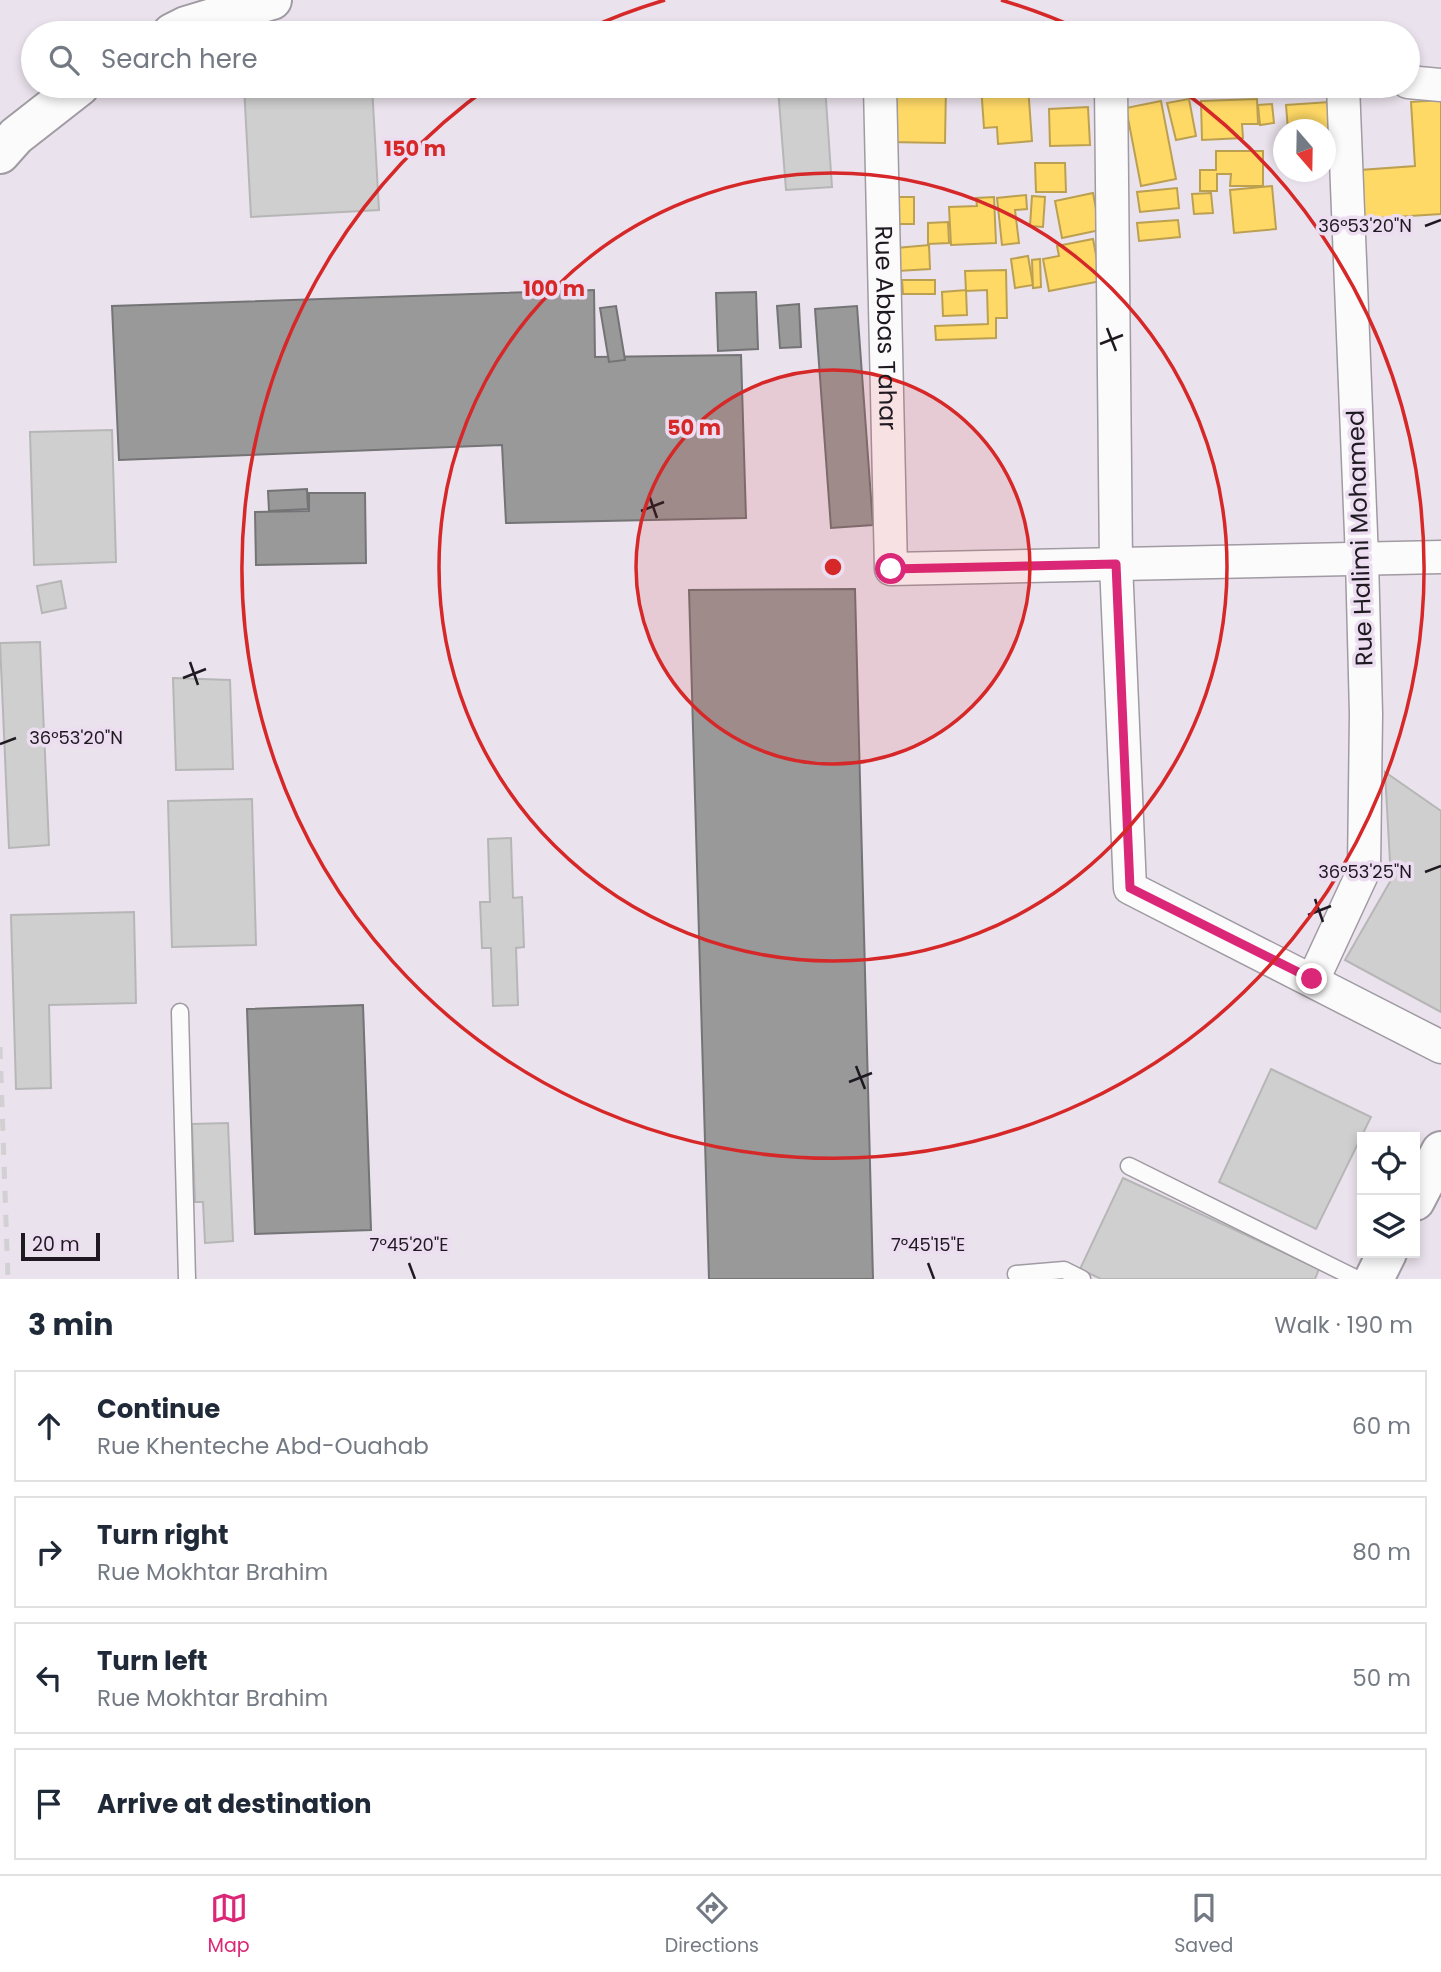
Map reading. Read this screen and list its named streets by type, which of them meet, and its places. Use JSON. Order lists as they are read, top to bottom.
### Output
{
  "streets": {
    "street": ["Rue Abbas Tahar", "Rue Halimi Mohamed"]
  },
  "scale_bar": "20 m",
  "north": "bottom",
  "page": {
    "search": "Search here",
    "scale": "20 m",
    "heading": ["3 min", "Walk · 190 m"],
    "list": [
      ["Continue", "Rue Khenteche Abd-Ouahab", "60 m"],
      ["Turn right", "Rue Mokhtar Brahim", "80 m"],
      ["Turn left", "Rue Mokhtar Brahim", "50 m"],
      "Arrive at destination"
    ],
    "nav": ["Map", "Directions", "Saved"]
  },
  "coordinates": [
    "36°53'20\"N",
    "36°53'25\"N",
    "7°45'20\"E",
    "7°45'15\"E"
  ],
  "rings": ["150 m", "100 m", "50 m"]
}
